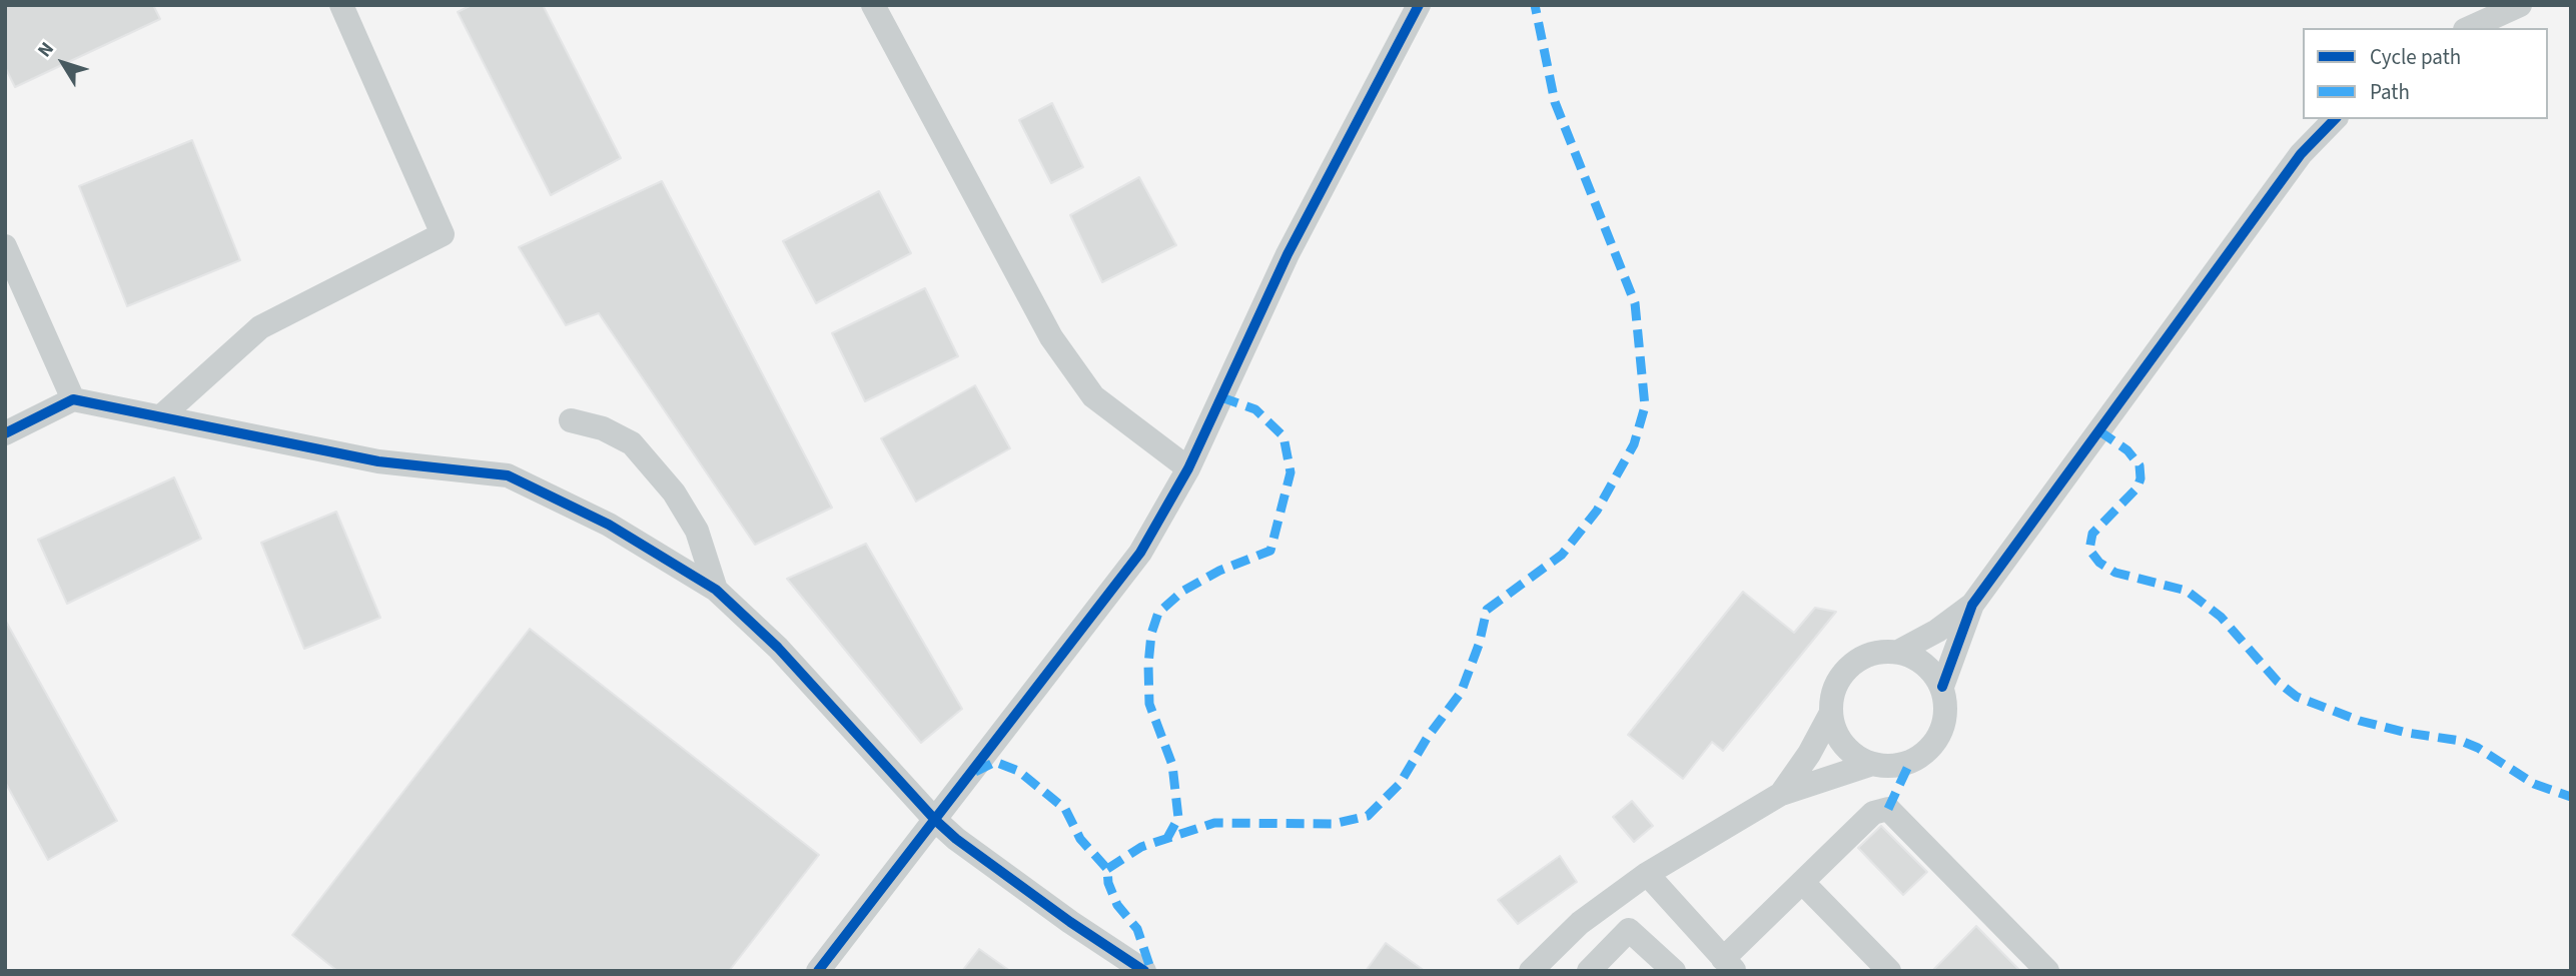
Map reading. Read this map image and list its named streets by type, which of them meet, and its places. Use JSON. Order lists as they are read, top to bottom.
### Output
{
  "legend": ["Cycle path", "Path"],
  "north": "top left"
}
